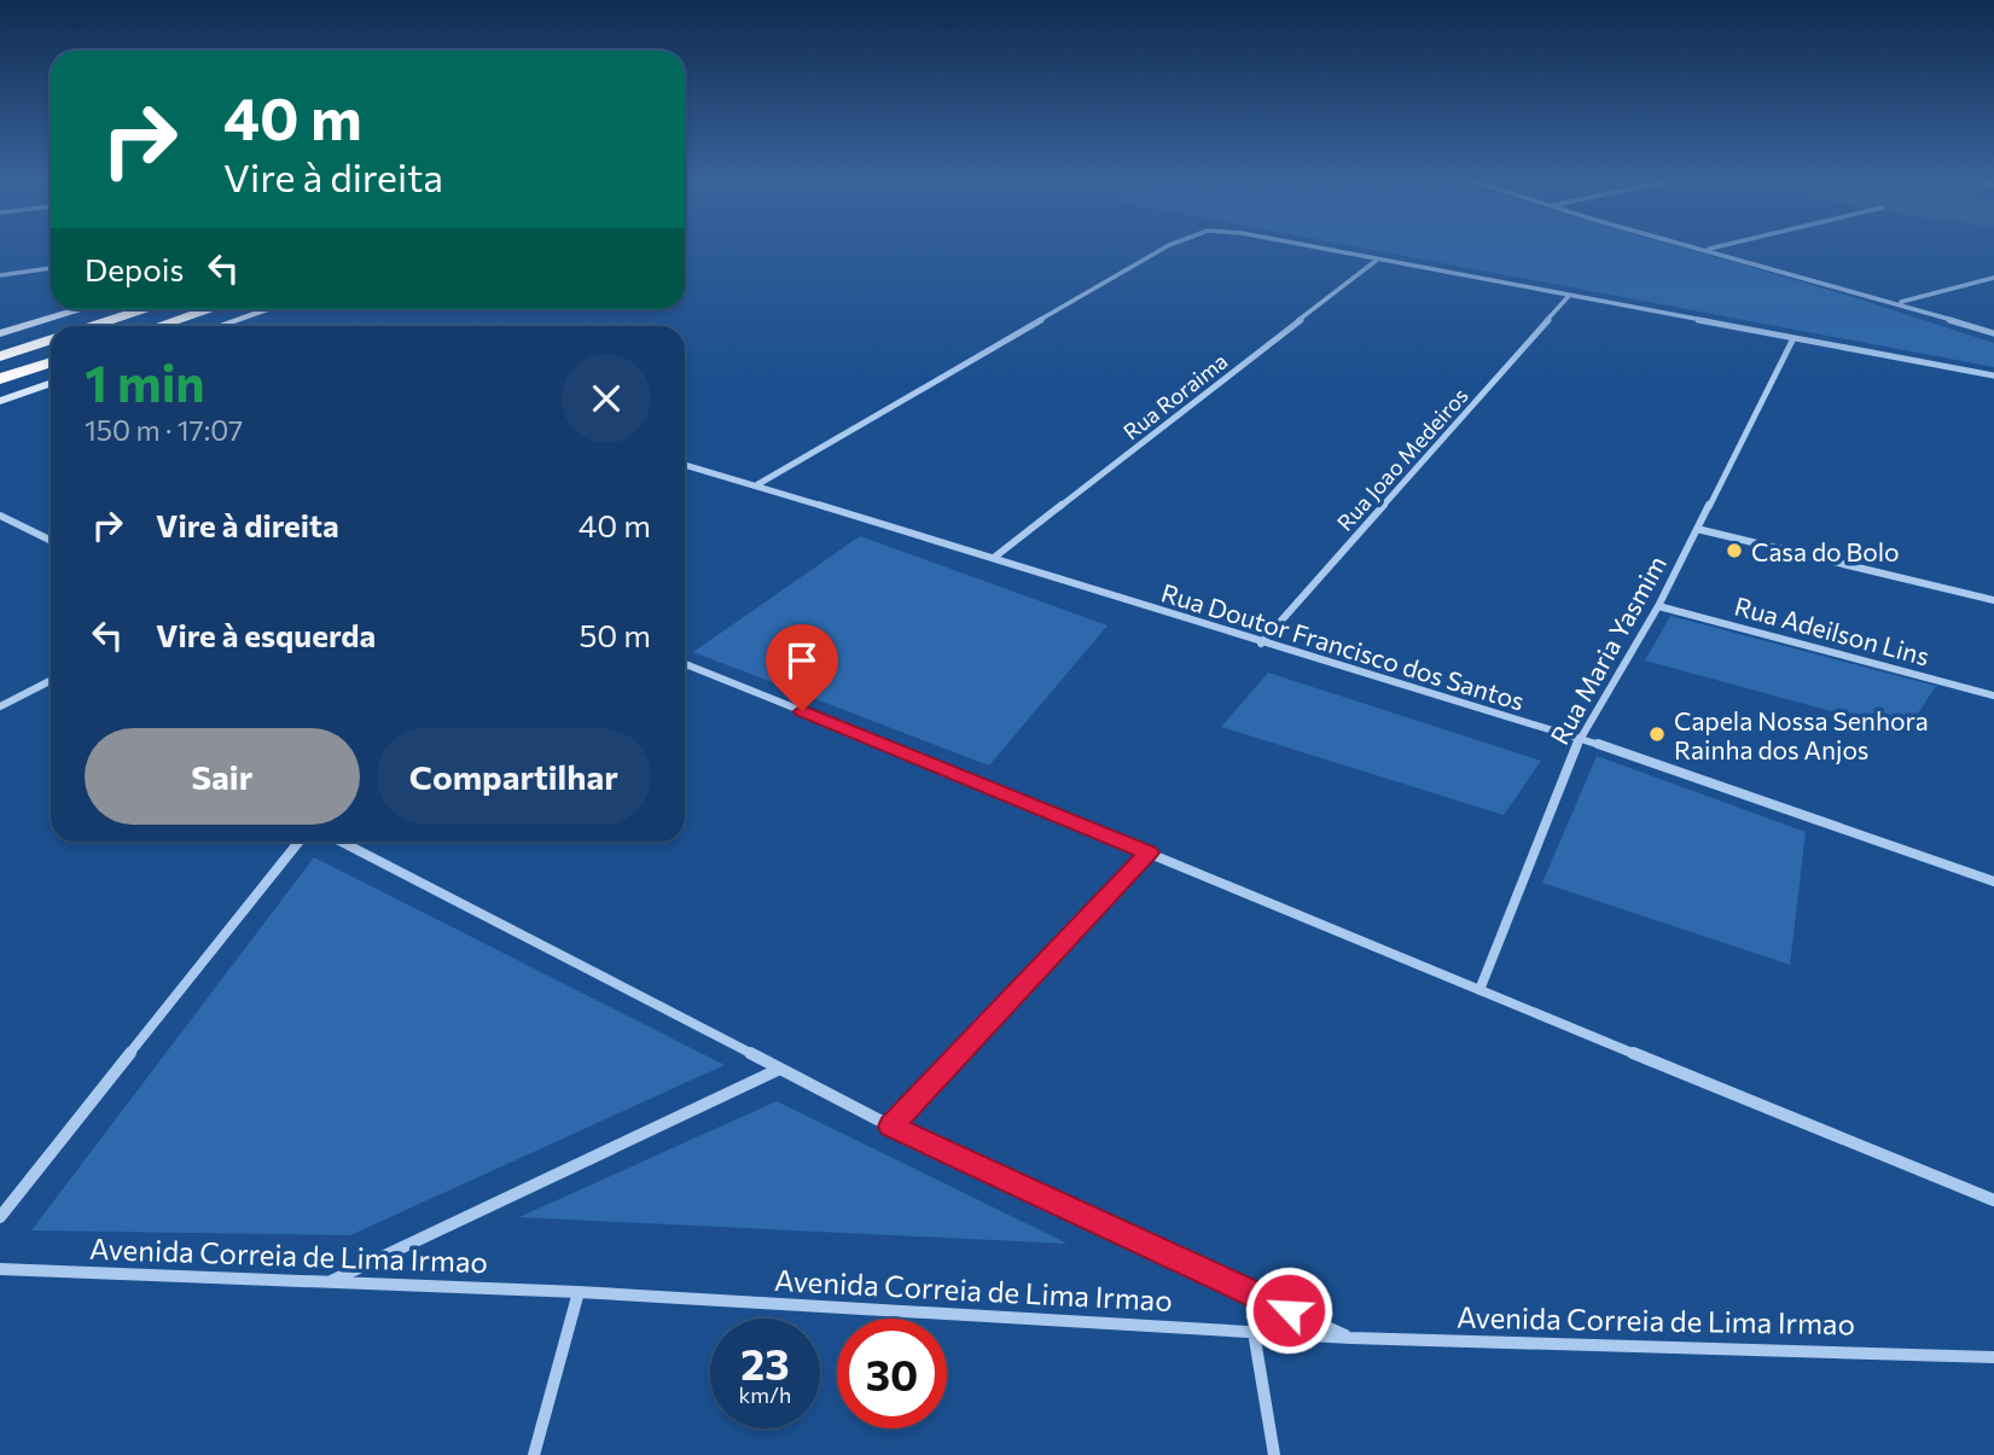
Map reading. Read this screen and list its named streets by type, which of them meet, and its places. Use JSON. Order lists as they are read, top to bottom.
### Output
{
  "streets": {
    "street": [
      "Rua Roraima",
      "Rua Joao Medeiros",
      "Rua Adeilson Lins",
      "Rua Doutor Francisco dos Santos",
      "Rua Maria Yasmim",
      "Avenida Correia de Lima Irmao"
    ]
  },
  "crossings": [
    ["Rua Roraima", "Rua Doutor Francisco dos Santos"],
    ["Rua Joao Medeiros", "Rua Doutor Francisco dos Santos"],
    ["Rua Adeilson Lins", "Rua Maria Yasmim"],
    ["Rua Doutor Francisco dos Santos", "Rua Maria Yasmim"]
  ],
  "places": ["Casa do Bolo", "Capela Nossa Senhora Rainha dos Anjos"],
  "page": {
    "turn": ["40 m", "Vire à direita"],
    "then": "Depois",
    "heading": ["1 min", "150 m · 17:07"],
    "list": [
      {
        "name": "Vire à direita",
        "value": "40 m"
      },
      {
        "name": "Vire à esquerda",
        "value": "50 m"
      }
    ],
    "buttons": ["Sair", "Compartilhar"],
    "speed": "23 km/h",
    "limit": "30"
  }
}
